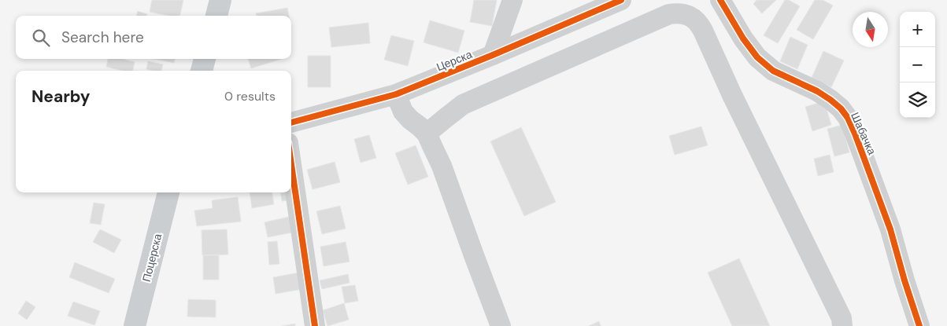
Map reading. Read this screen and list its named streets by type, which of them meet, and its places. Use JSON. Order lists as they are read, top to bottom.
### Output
{
  "streets": {
    "main road": ["Поцерска"],
    "street": ["Церска", "Шабачка"]
  },
  "north": "bottom",
  "page": {
    "map_buttons": ["+", "−"],
    "search": "Search here",
    "heading": ["Nearby", "0 results"]
  }
}
